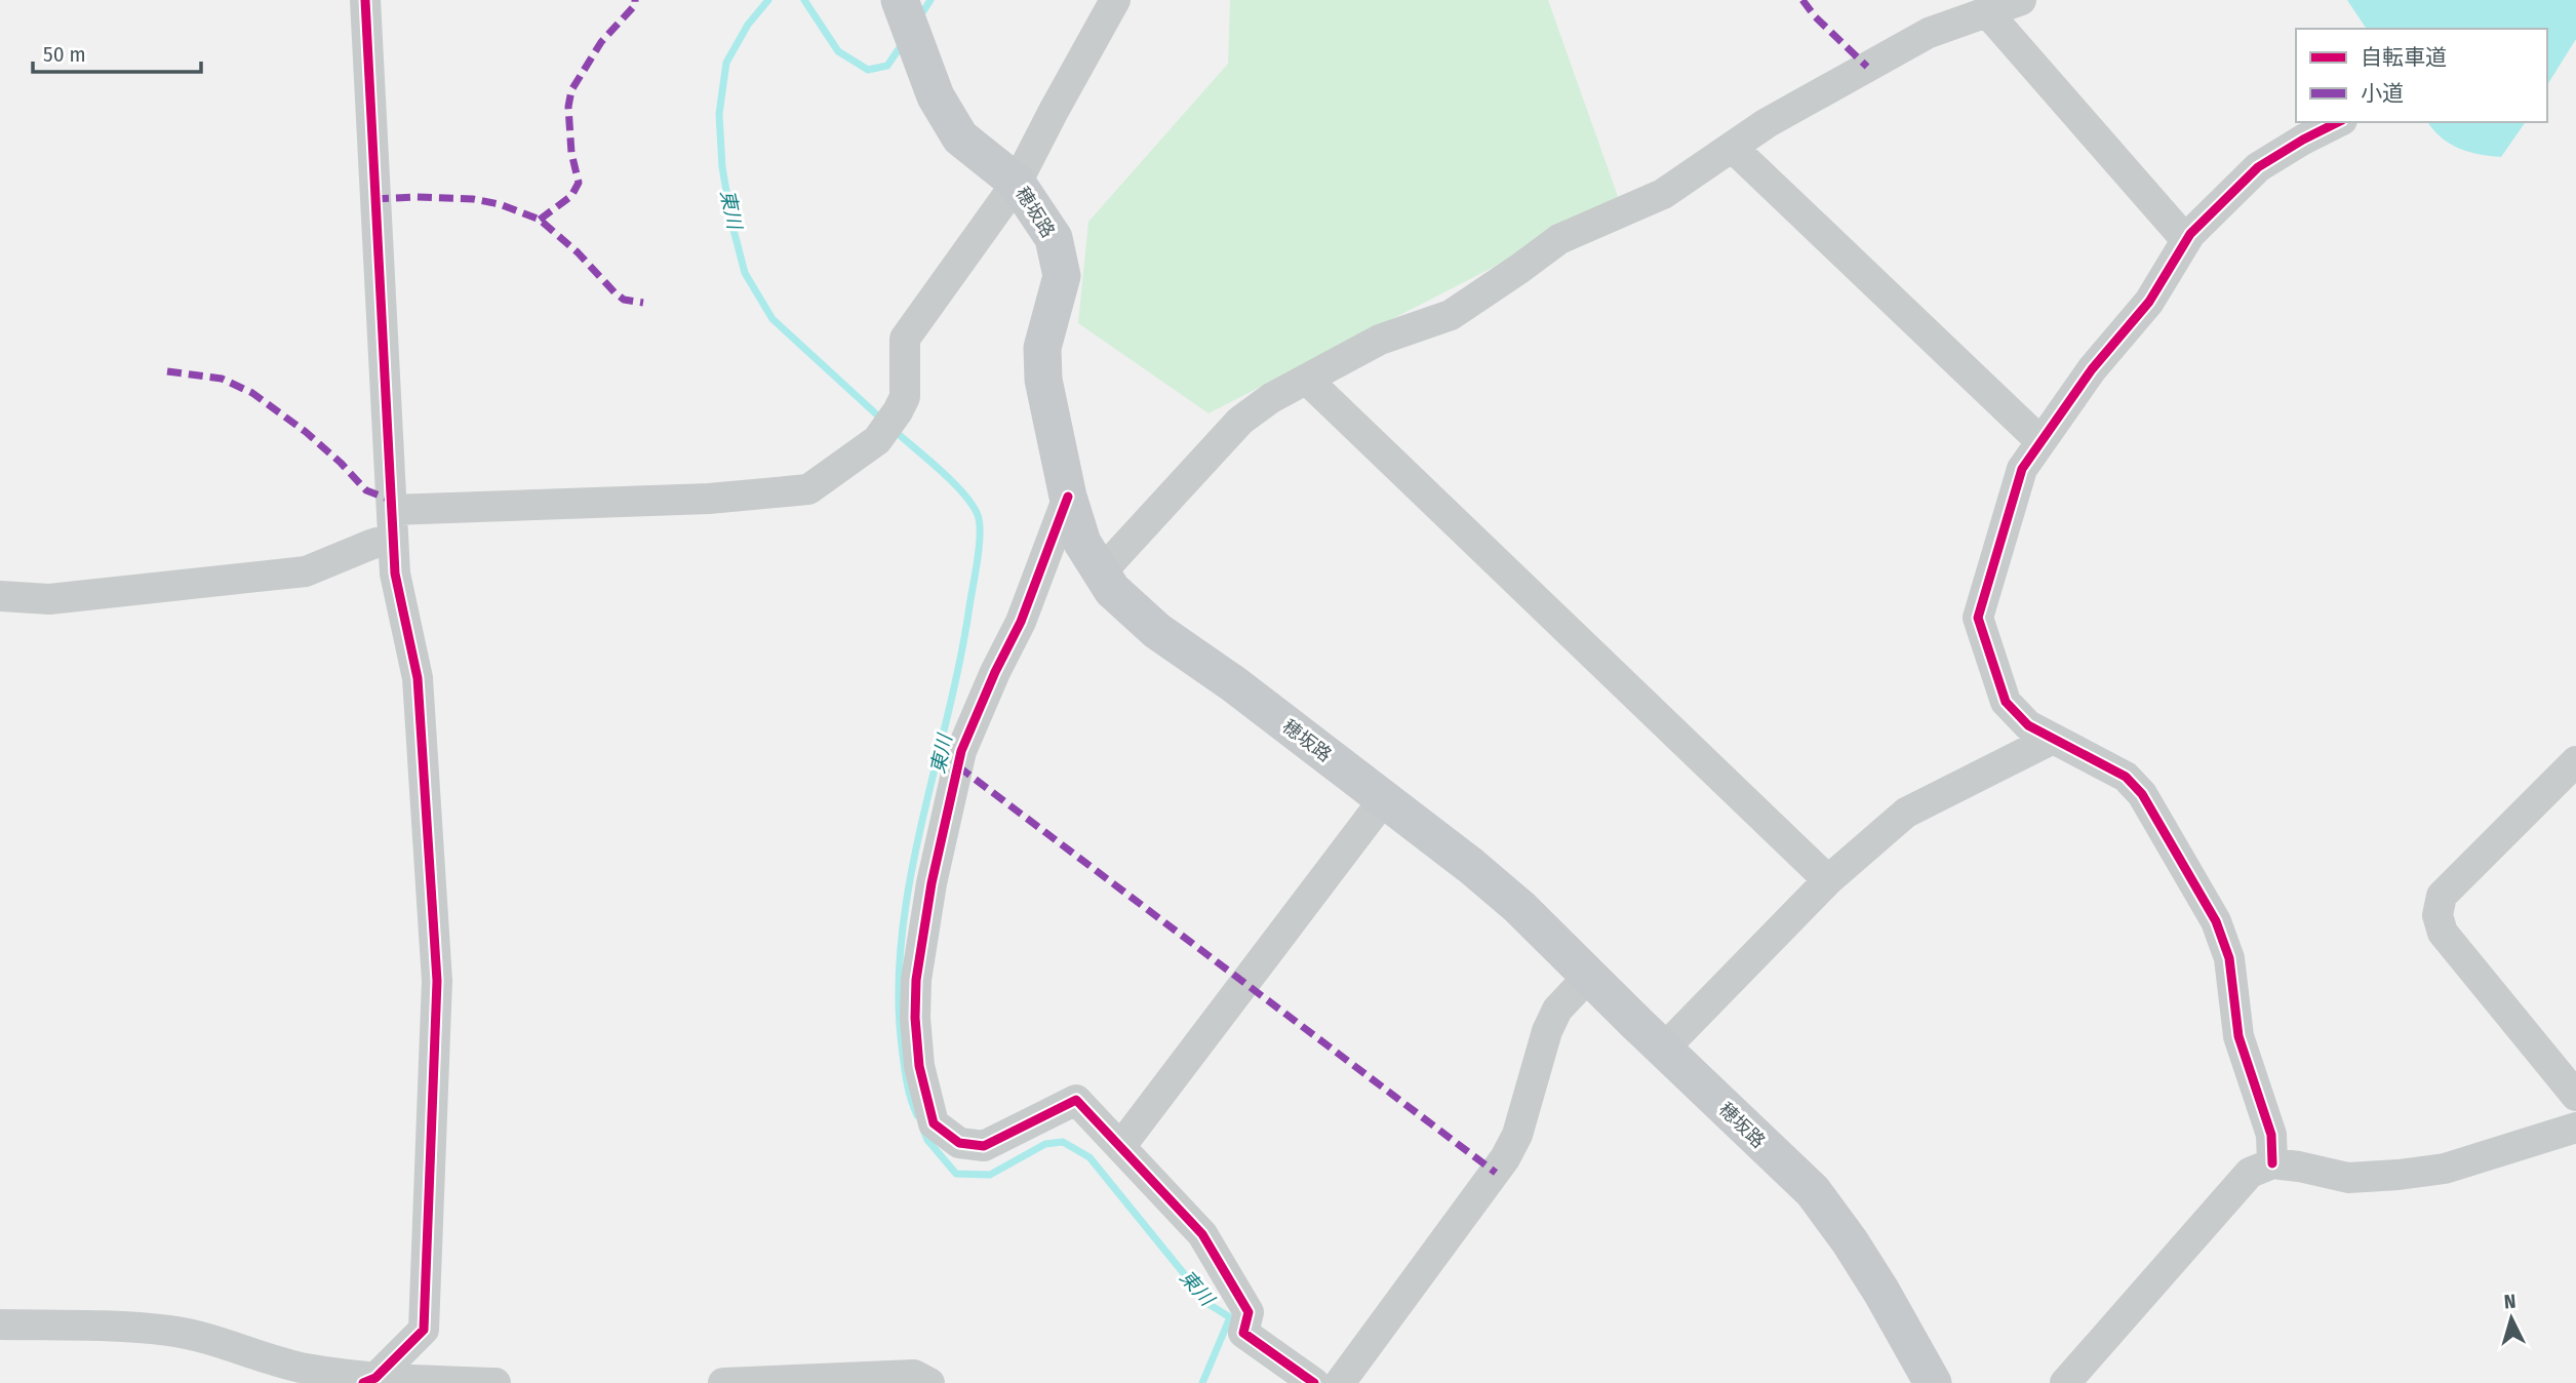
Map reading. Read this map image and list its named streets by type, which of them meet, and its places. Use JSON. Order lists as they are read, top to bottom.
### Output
{
  "streets": {
    "main road": ["穂坂路"]
  },
  "water": ["東川"],
  "legend": ["自転車道", "小道"],
  "scale_bar": "50 m",
  "north": "top"
}
